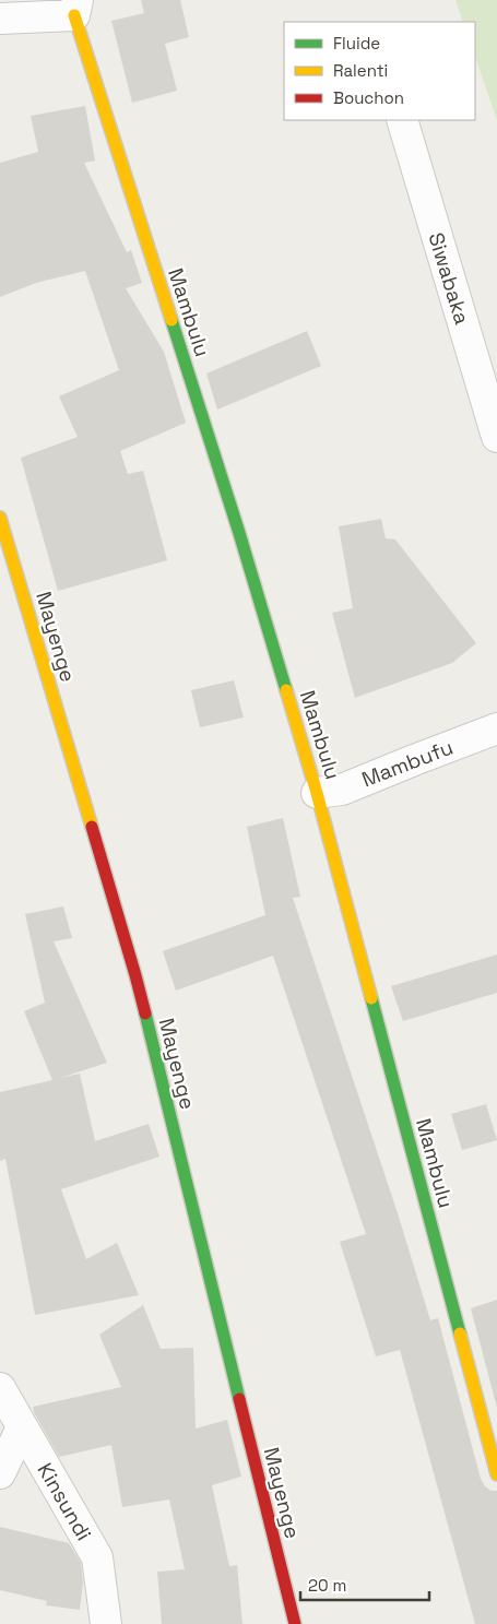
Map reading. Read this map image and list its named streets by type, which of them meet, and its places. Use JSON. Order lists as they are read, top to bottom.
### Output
{
  "streets": {
    "street": [
      "Siwabaka",
      "Mambulu",
      "Mayenge",
      "Mambufu",
      "Kinsundi"
    ]
  },
  "crossings": [
    ["Mambulu", "Mambufu"]
  ],
  "legend": ["Fluide", "Ralenti", "Bouchon"],
  "scale_bar": "20 m"
}
